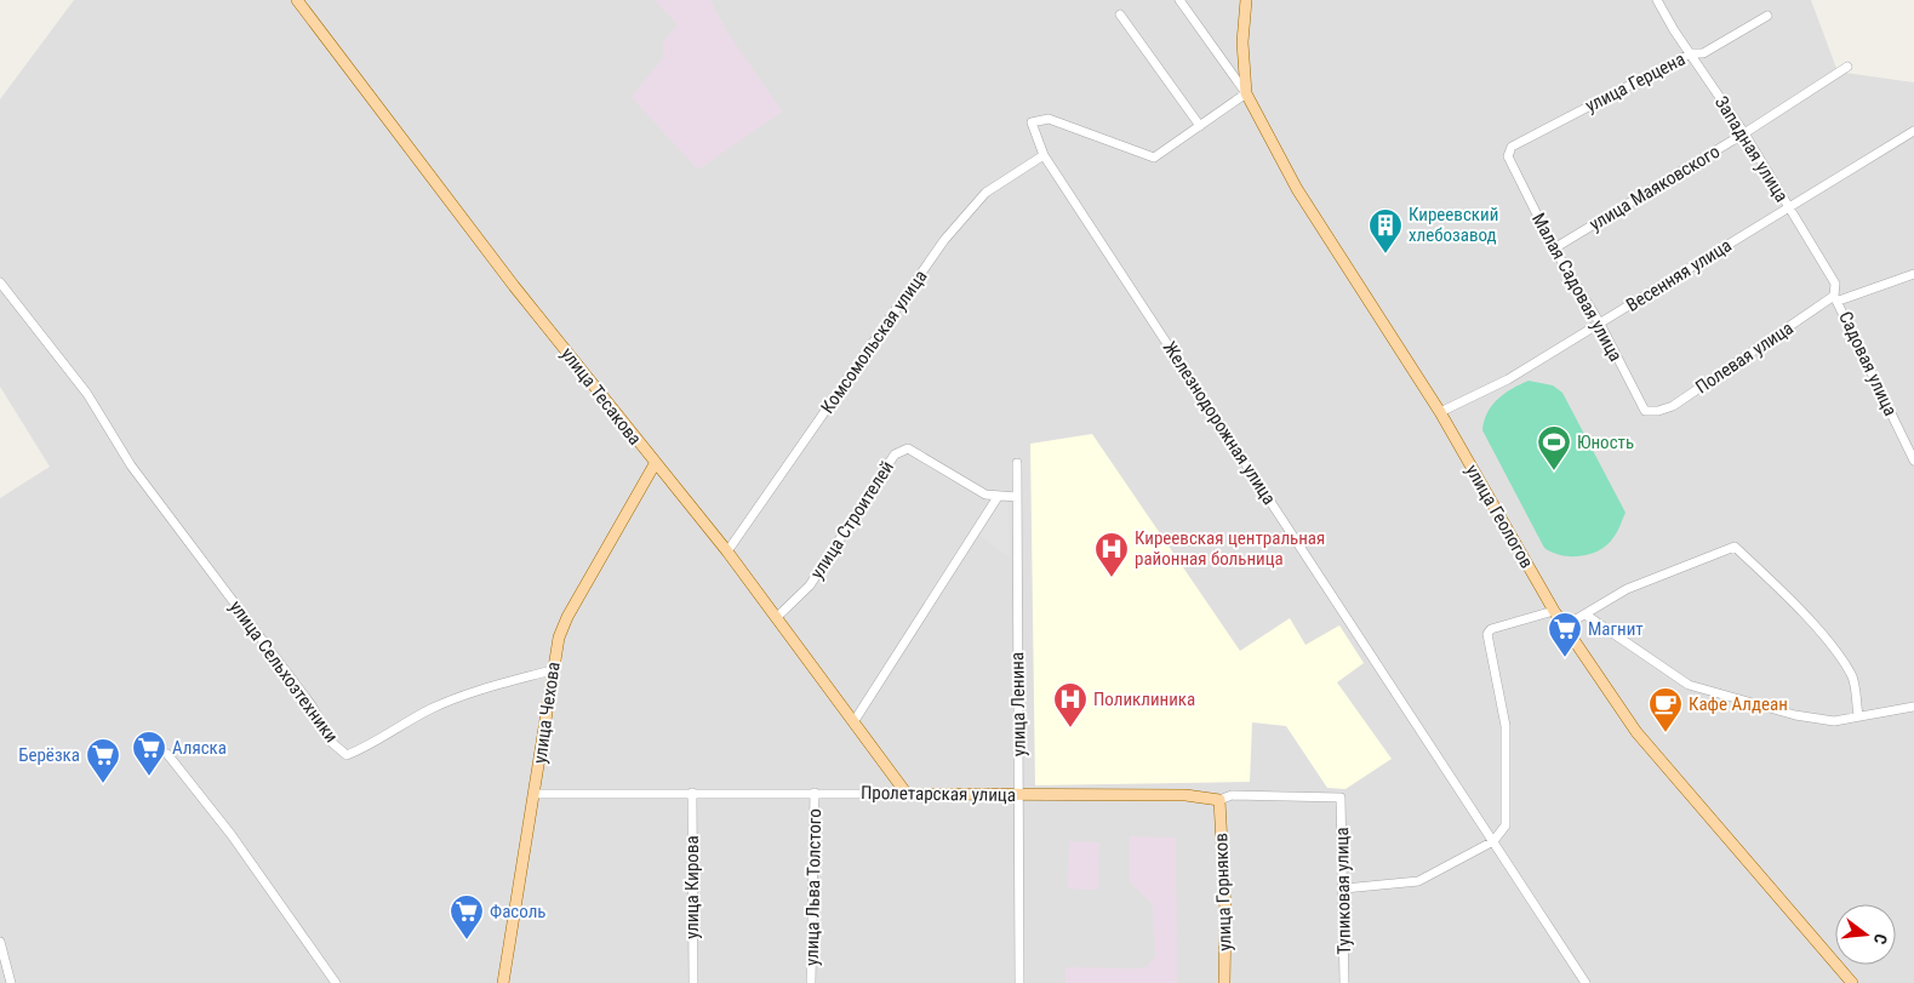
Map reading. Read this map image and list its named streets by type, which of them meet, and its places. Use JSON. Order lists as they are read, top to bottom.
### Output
{
  "streets": {
    "main road": [
      "улица Тесакова",
      "улица Геологов",
      "улица Чехова",
      "Пролетарская улица",
      "улица Горняков"
    ],
    "street": [
      "улица Герцена",
      "Западная улица",
      "улица Маяковского",
      "Весенняя улица",
      "Малая Садовая улица",
      "Комсомольская улица",
      "Полевая улица",
      "Садовая улица",
      "Железнодорожная улица",
      "улица Строителей",
      "улица Сельхозтехники",
      "улица Ленина",
      "улица Кирова",
      "улица Льва Толстого",
      "Тупиковая улица"
    ]
  },
  "crossings": [
    ["улица Герцена", "Западная улица"],
    ["улица Герцена", "Малая Садовая улица"],
    ["Западная улица", "улица Маяковского"],
    ["Западная улица", "Весенняя улица"],
    ["Западная улица", "Полевая улица"],
    ["Западная улица", "Садовая улица"],
    ["улица Маяковского", "Малая Садовая улица"],
    ["Весенняя улица", "Малая Садовая улица"],
    ["Весенняя улица", "улица Геологов"],
    ["Малая Садовая улица", "Полевая улица"],
    ["Комсомольская улица", "улица Тесакова"],
    ["Комсомольская улица", "Железнодорожная улица"],
    ["Полевая улица", "Садовая улица"],
    ["улица Тесакова", "улица Строителей"],
    ["улица Тесакова", "улица Чехова"],
    ["улица Тесакова", "Пролетарская улица"],
    ["улица Строителей", "улица Ленина"],
    ["улица Сельхозтехники", "улица Чехова"],
    ["улица Ленина", "Пролетарская улица"],
    ["улица Чехова", "Пролетарская улица"],
    ["Пролетарская улица", "улица Кирова"],
    ["Пролетарская улица", "улица Льва Толстого"],
    ["Пролетарская улица", "Тупиковая улица"],
    ["Пролетарская улица", "улица Горняков"]
  ],
  "places": {
    "building": ["Киреевский хлебозавод"],
    "sports": ["Юность"],
    "hospital": ["Киреевская центральная районная больница", "Поликлиника"],
    "supermarket": [
      "Магнит",
      "Аляска",
      "Берёзка",
      "Фасоль"
    ],
    "cafe": ["Кафе Алдеан"]
  },
  "north": "right"
}
